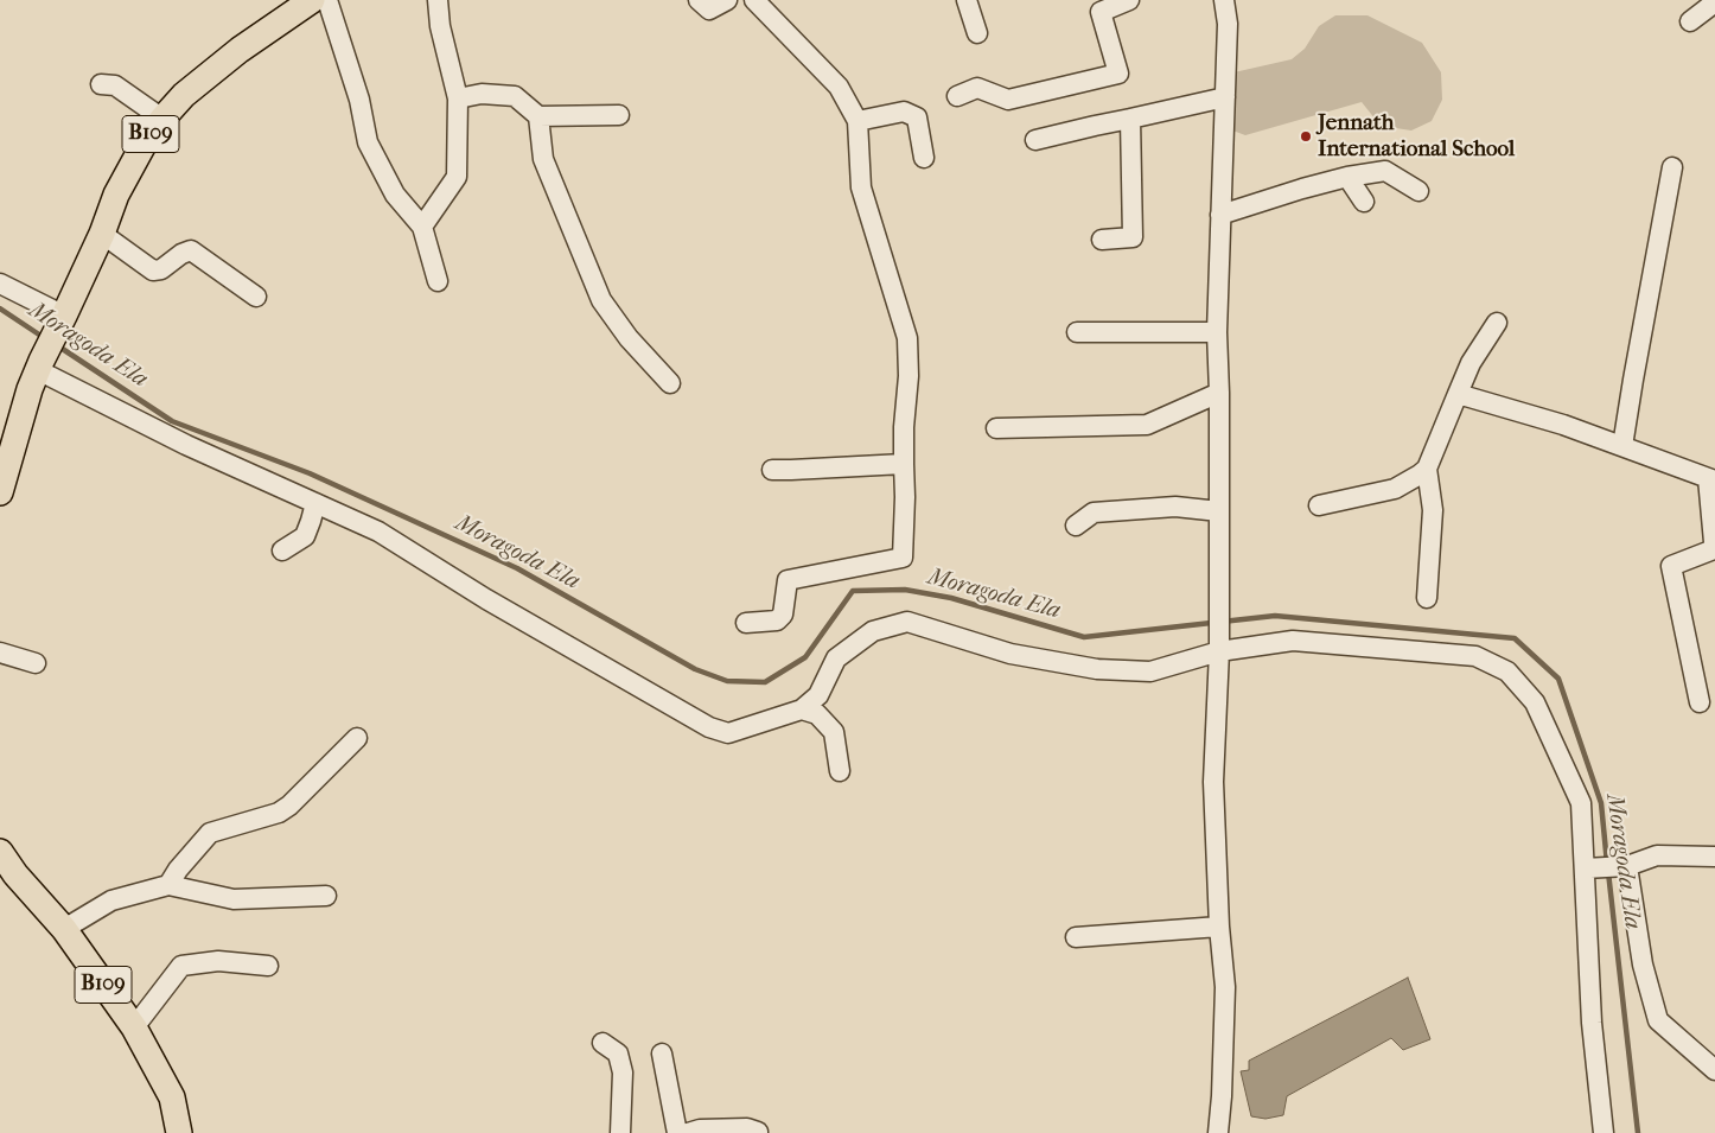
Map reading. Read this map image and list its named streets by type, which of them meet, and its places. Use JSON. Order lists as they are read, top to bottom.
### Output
{
  "streets": {
    "main road": ["B109"]
  },
  "water": ["Moragoda Ela"],
  "places": ["Jennath International School"]
}
